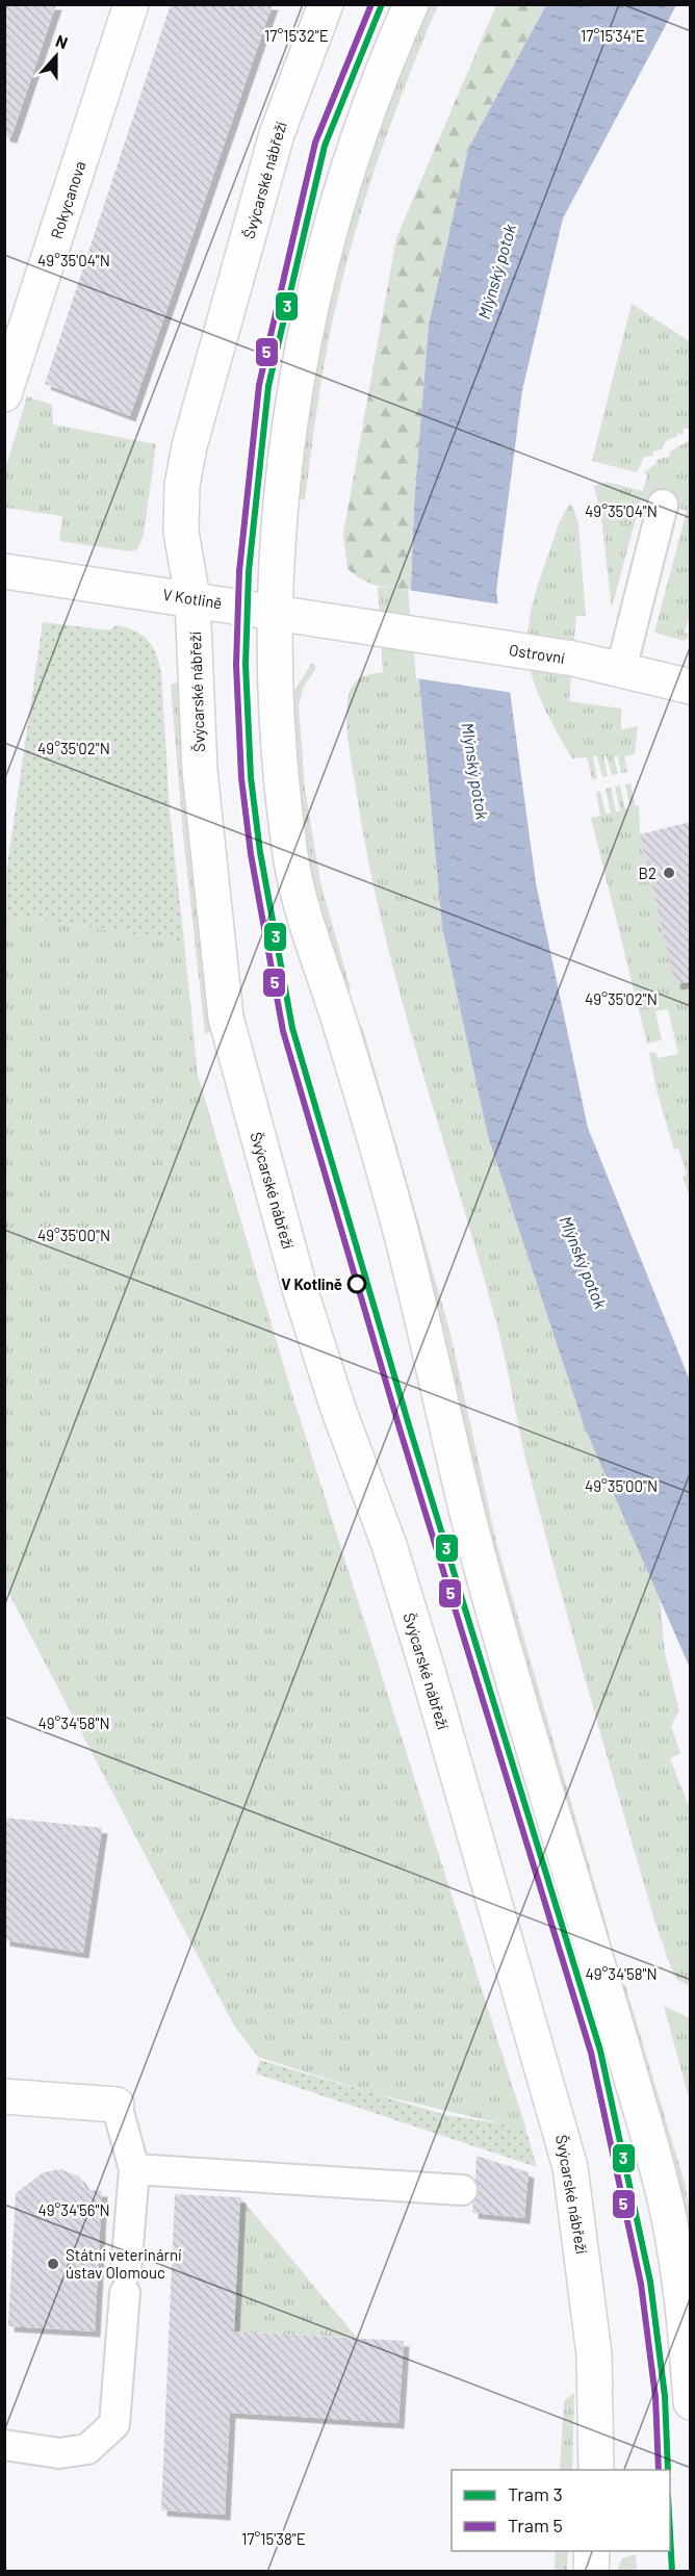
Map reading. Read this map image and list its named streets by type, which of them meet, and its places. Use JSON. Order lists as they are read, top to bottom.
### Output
{
  "streets": {
    "street": [
      "Švýcarské nábřeží",
      "Rokycanova",
      "V Kotlině",
      "Ostrovní"
    ]
  },
  "crossings": [
    ["Švýcarské nábřeží", "V Kotlině"],
    ["V Kotlině", "Ostrovní"]
  ],
  "water": ["Mlýnský potok"],
  "places": ["B2", "V Kotlině", "Státní veterinární ústav Olomouc"],
  "lines": ["tram line 3", "tram line 5"],
  "legend": ["Tram 3", "Tram 5"],
  "north": "top",
  "coordinates": [
    "17°15'32\"E",
    "17°15'34\"E",
    "49°35'04\"N",
    "49°35'02\"N",
    "49°35'00\"N",
    "49°34'58\"N",
    "49°34'56\"N",
    "17°15'38\"E"
  ]
}
